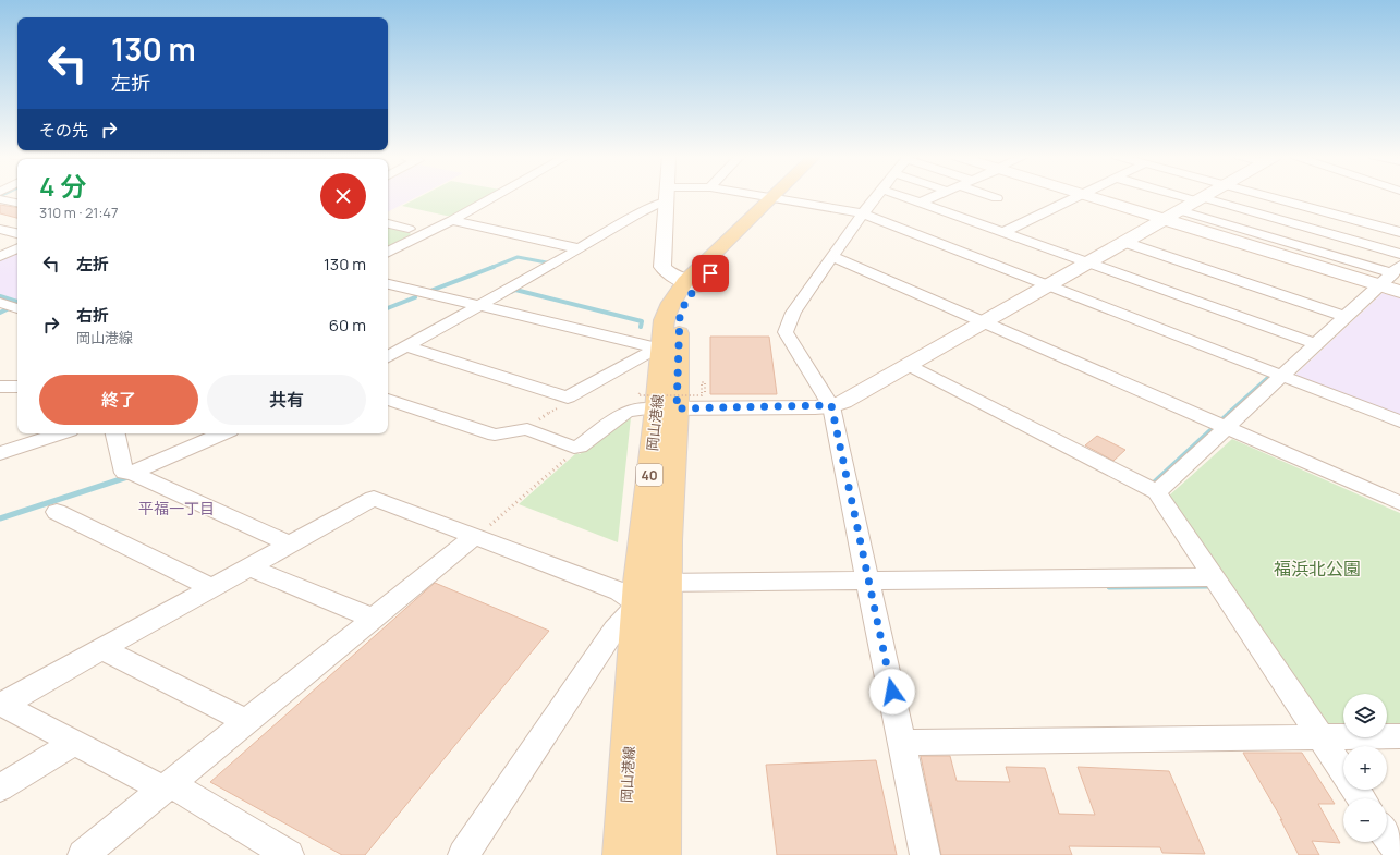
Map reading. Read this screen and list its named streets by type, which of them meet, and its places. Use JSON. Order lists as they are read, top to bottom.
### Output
{
  "streets": {
    "main road": ["岡山港線", "40"]
  },
  "districts": ["平福一丁目"],
  "parks": ["福浜北公園"],
  "page": {
    "turn": ["130 m", "左折"],
    "then": "その先",
    "heading": ["4 分", "310 m · 21:47"],
    "list": [
      {
        "name": "左折",
        "value": "130 m"
      },
      {
        "name": "右折",
        "note": "岡山港線",
        "value": "60 m"
      }
    ],
    "buttons": ["終了", "共有"],
    "map_buttons": ["+", "−"]
  }
}
